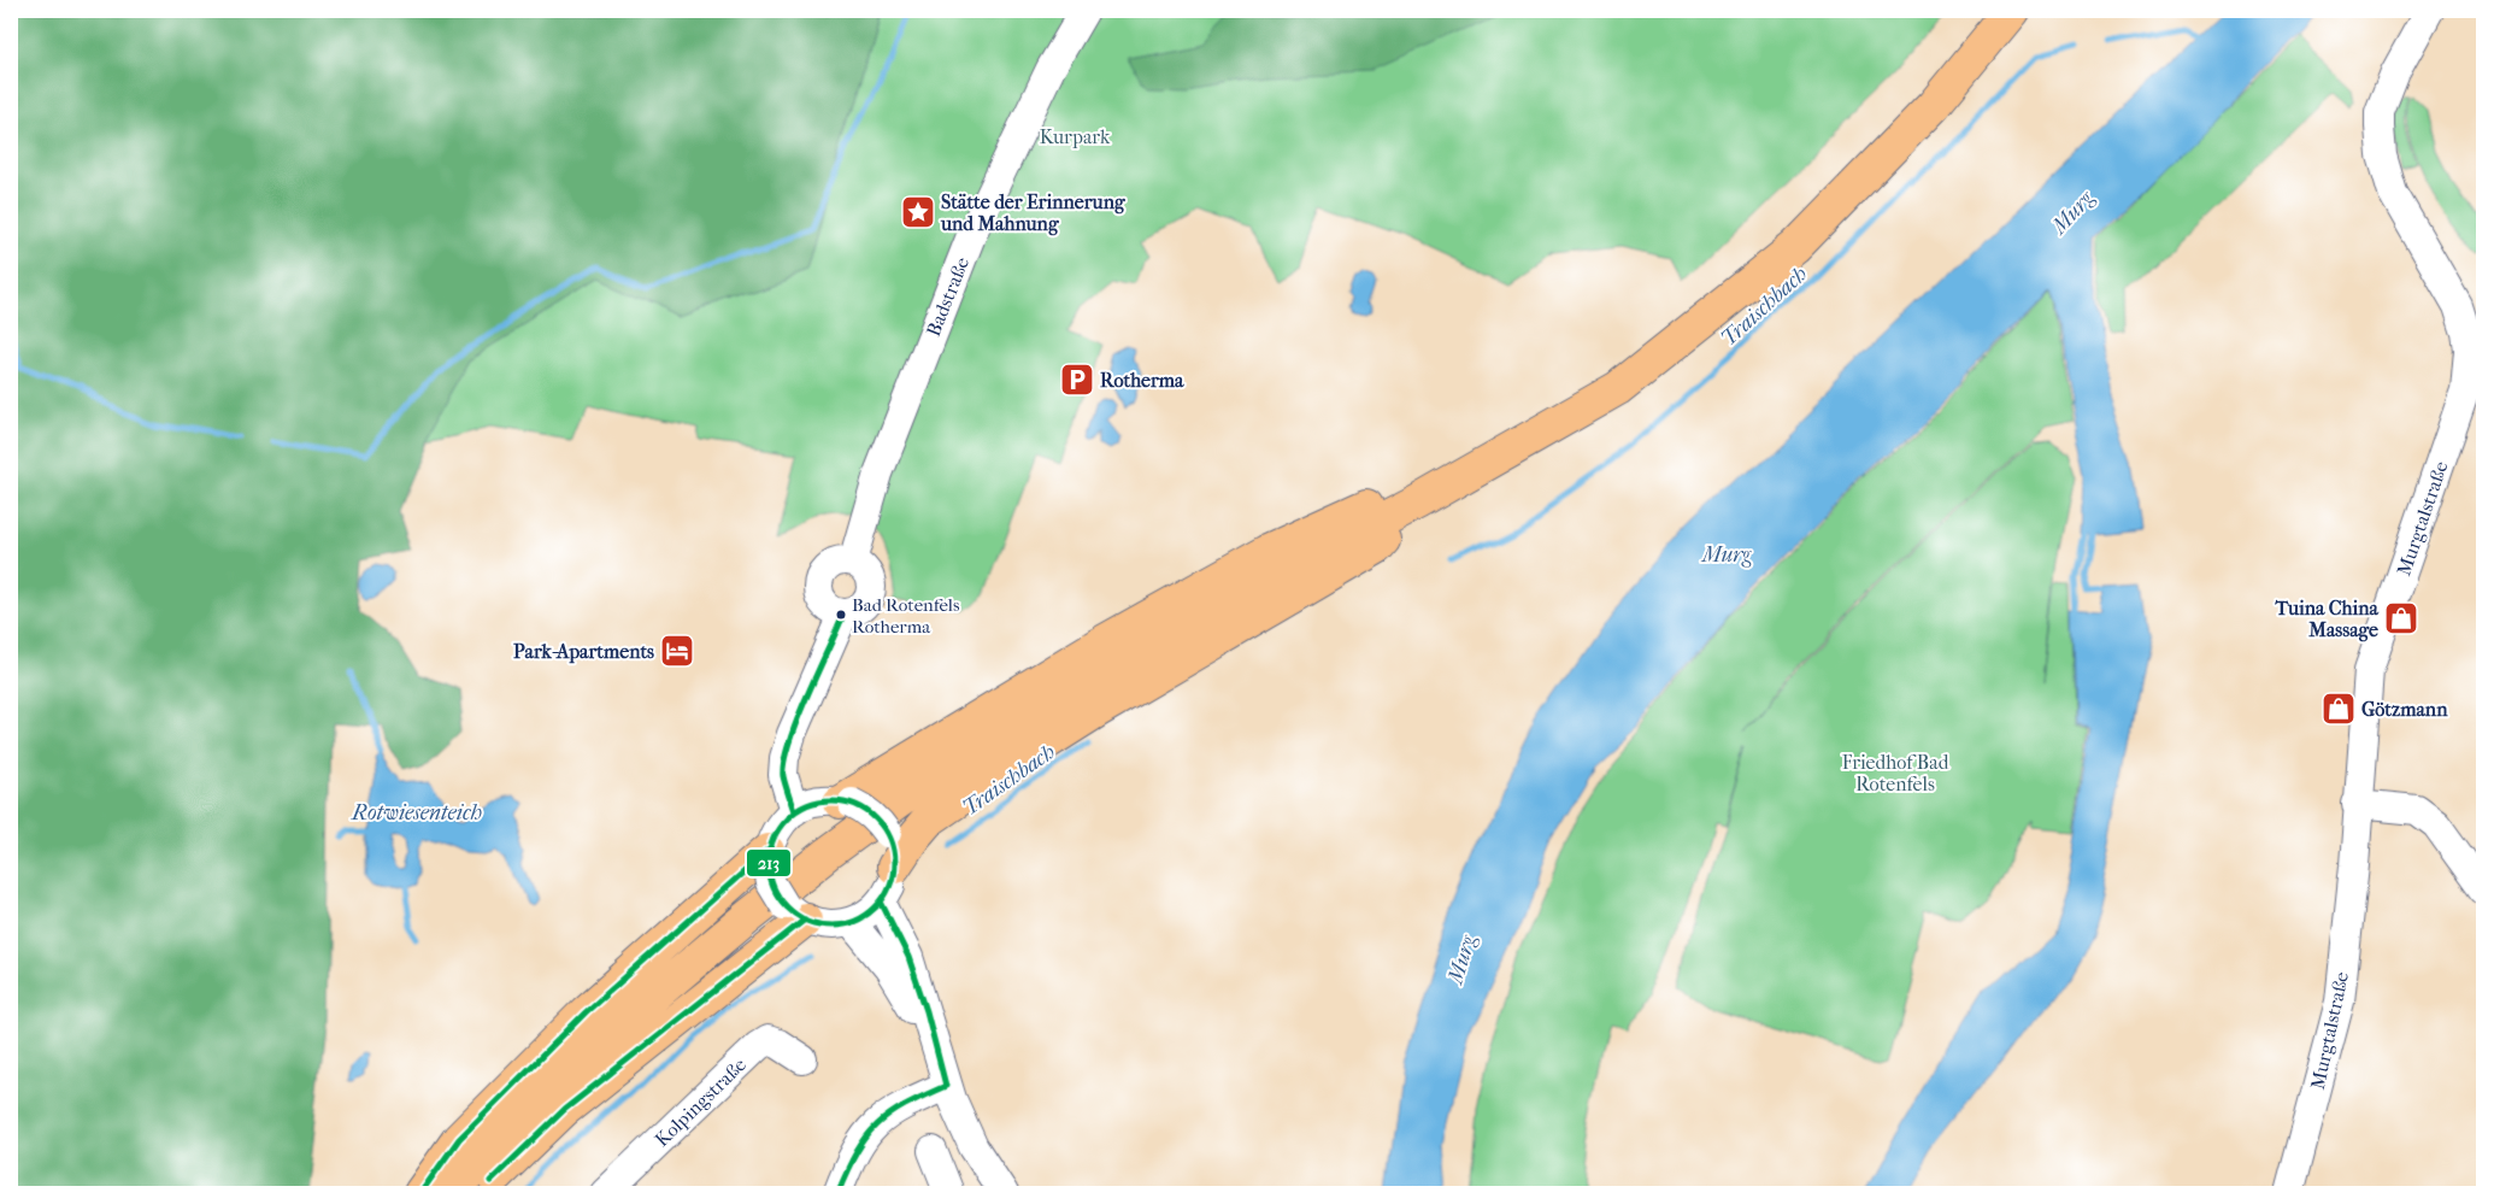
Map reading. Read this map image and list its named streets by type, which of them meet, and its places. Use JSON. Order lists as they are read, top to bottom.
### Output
{
  "streets": {
    "street": ["Badstraße", "Murgtalstraße", "Kolpingstraße"]
  },
  "water": ["Murg", "Traischbach", "Rotwiesenteich"],
  "parks": ["Kurpark", "Friedhof Bad Rotenfels"],
  "places": {
    "place": ["Stätte der Erinnerung und Mahnung"],
    "parking": ["Rotherma"],
    "other": ["Bad Rotenfels Rotherma"],
    "shop": ["Tuina China Massage", "Götzmann"],
    "hotel": ["Park-Apartments"]
  },
  "lines": ["transit line 213"]
}
